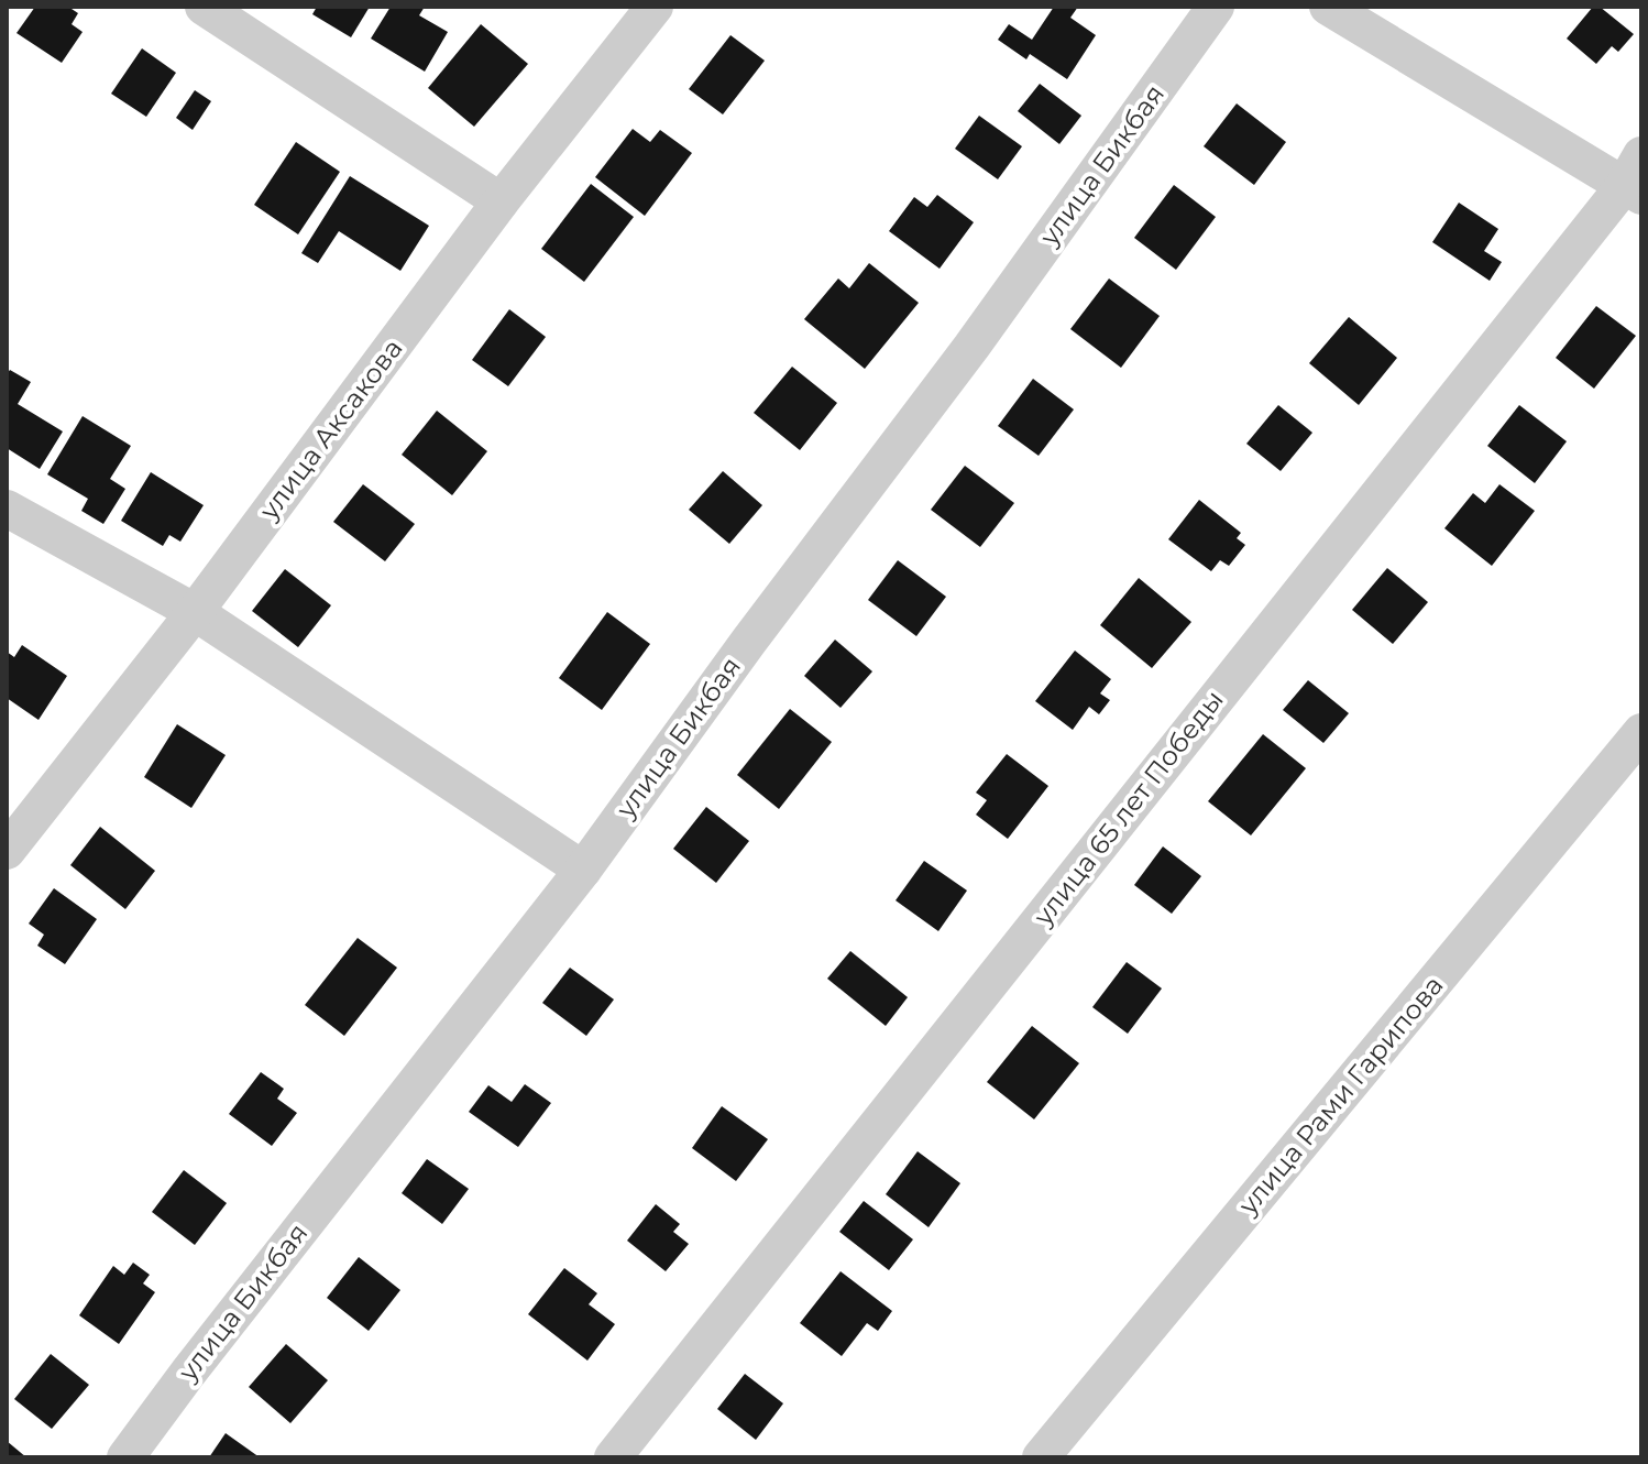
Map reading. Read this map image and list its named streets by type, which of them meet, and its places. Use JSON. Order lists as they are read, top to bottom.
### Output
{
  "streets": {
    "street": [
      "улица Бикбая",
      "улица Аксакова",
      "улица 65 лет Победы",
      "улица Рами Гарипова"
    ]
  }
}
